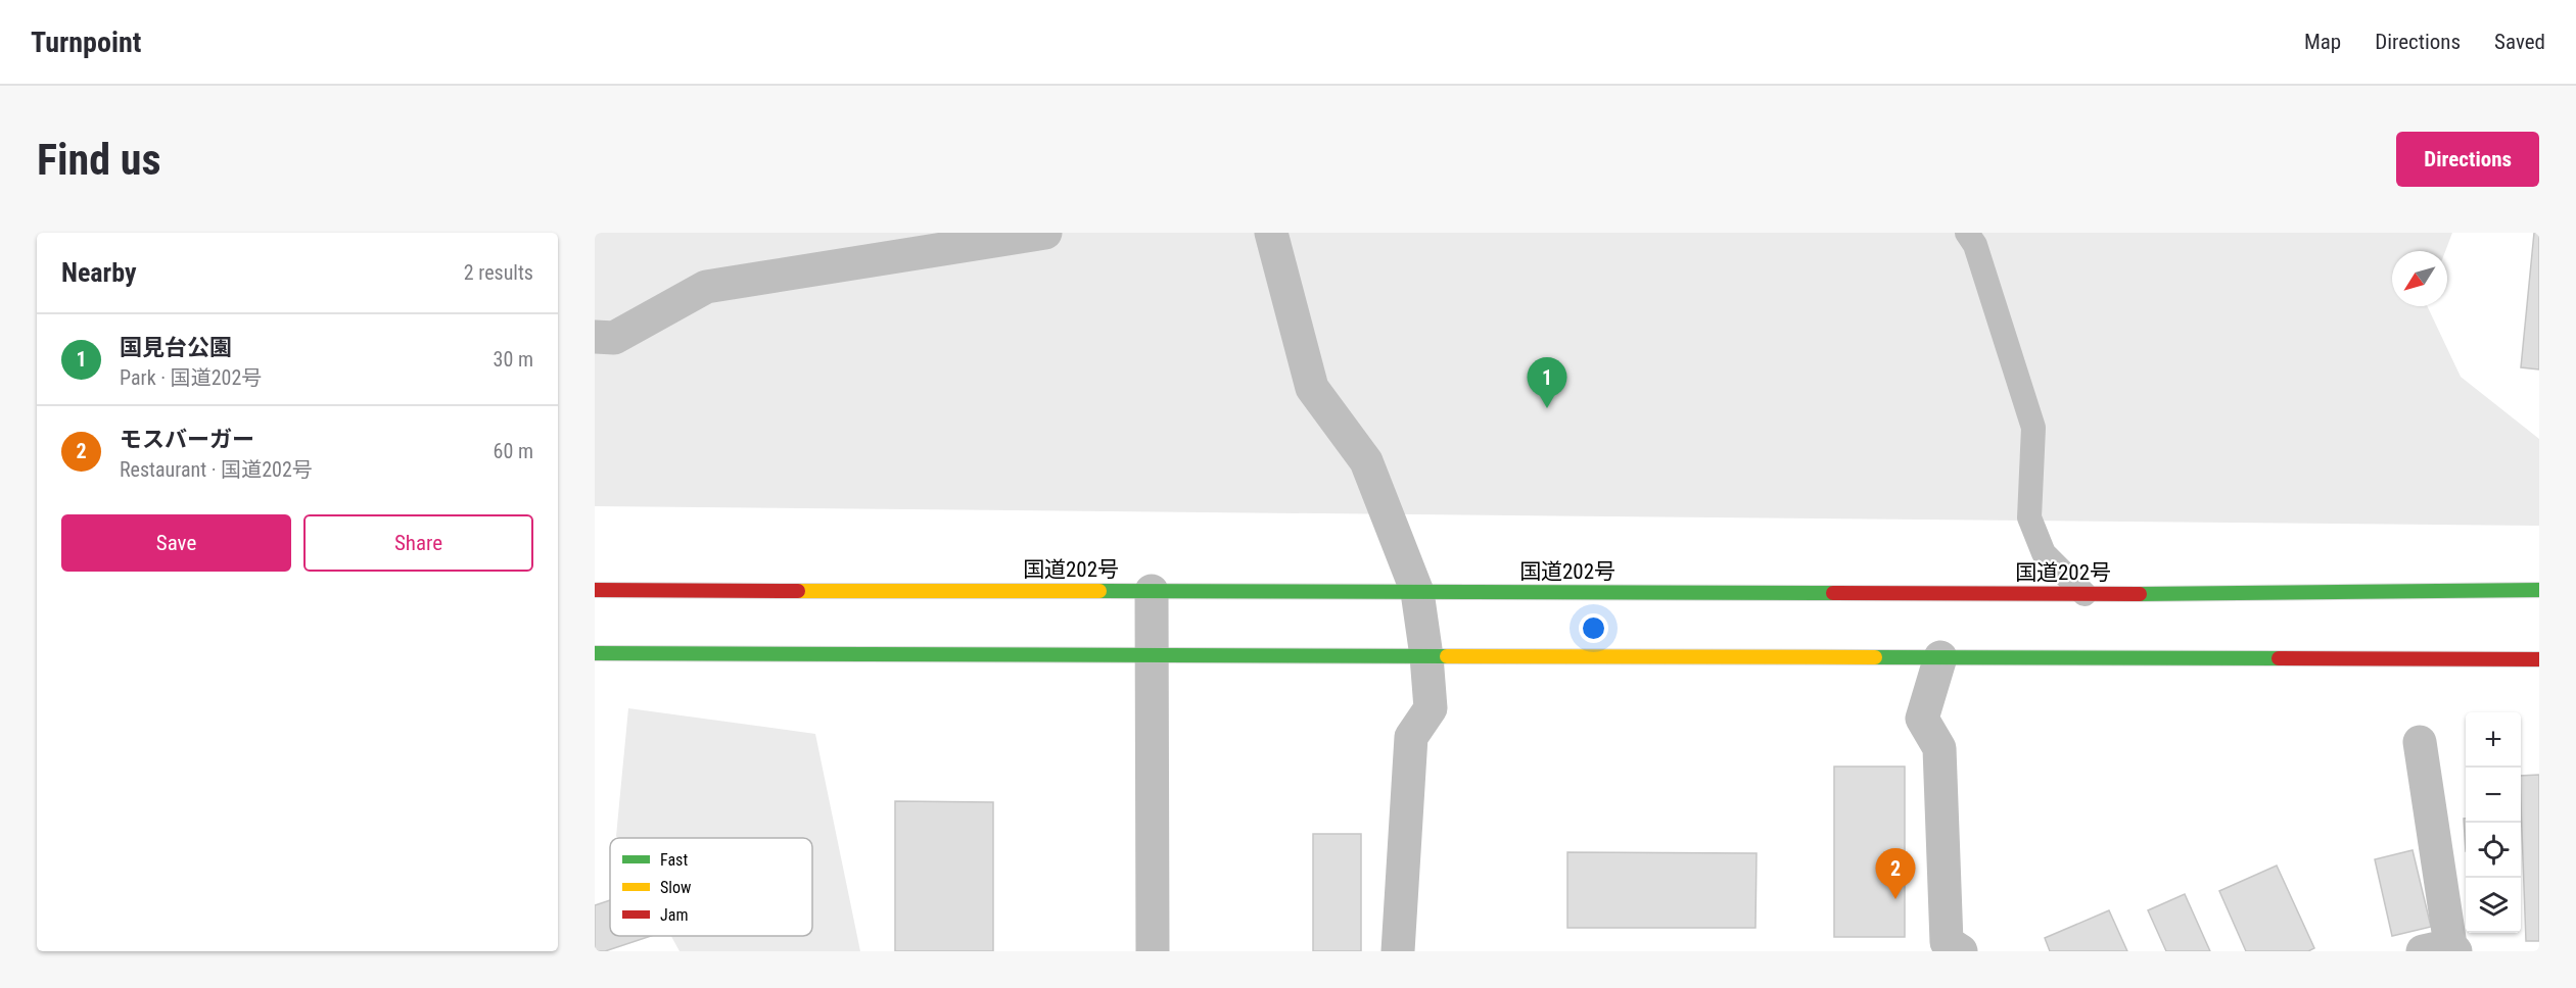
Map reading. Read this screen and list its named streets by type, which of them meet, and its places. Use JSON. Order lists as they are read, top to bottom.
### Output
{
  "streets": {
    "highway": ["国道202号"]
  },
  "legend": ["Fast", "Slow", "Jam"],
  "north": "bottom left",
  "page": {
    "header": "Turnpoint",
    "nav": ["Map", "Directions", "Saved"],
    "buttons": [
      "Directions",
      ["Save", "Share"]
    ],
    "title": "Find us",
    "heading": ["Nearby", "2 results"],
    "list": [
      {
        "mark": "1",
        "name": "国見台公園",
        "note": "Park · 国道202号",
        "value": "30 m"
      },
      {
        "mark": "2",
        "name": "モスバーガー",
        "note": "Restaurant · 国道202号",
        "value": "60 m"
      }
    ],
    "pins": ["1", "2"],
    "map_buttons": ["+", "−"]
  }
}
